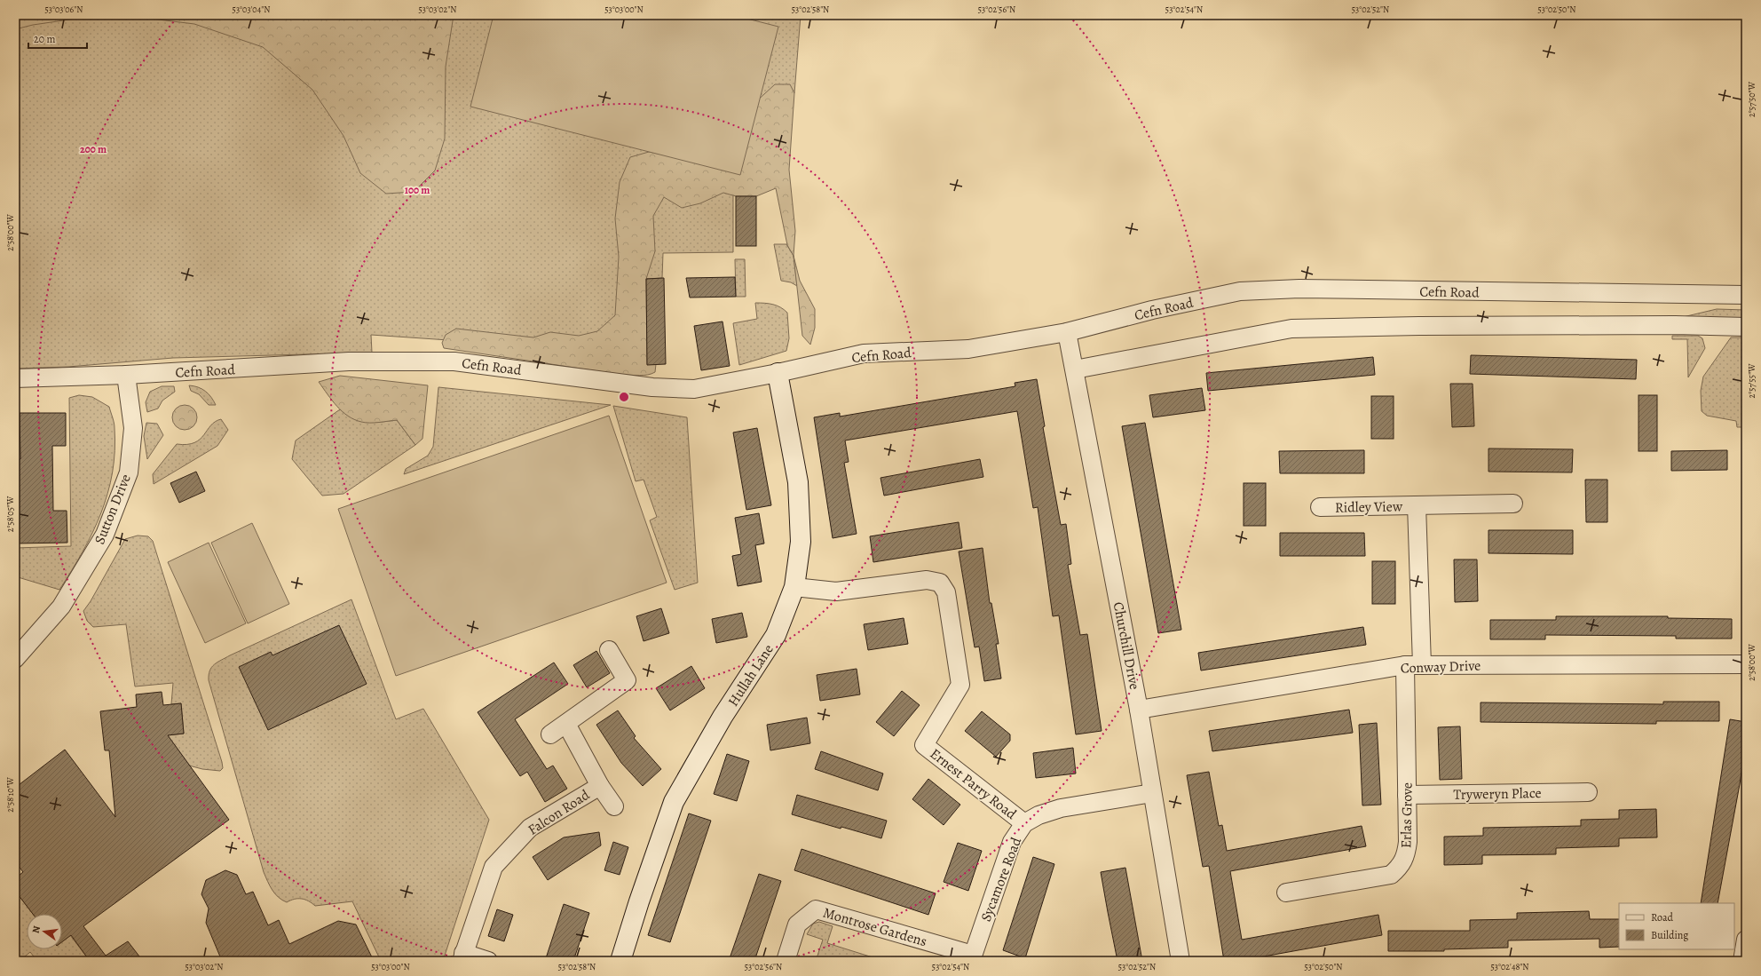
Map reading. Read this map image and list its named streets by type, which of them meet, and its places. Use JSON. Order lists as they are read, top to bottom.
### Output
{
  "streets": {
    "street": [
      "Cefn Road",
      "Ridley View",
      "Sutton Drive",
      "Churchill Drive",
      "Conway Drive",
      "Hullah Lane",
      "Ernest Parry Road",
      "Tryweryn Place",
      "Falcon Road",
      "Erlas Grove",
      "Sycamore Road",
      "Montrose Gardens"
    ]
  },
  "crossings": [
    ["Cefn Road", "Sutton Drive"],
    ["Cefn Road", "Churchill Drive"],
    ["Cefn Road", "Hullah Lane"],
    ["Ridley View", "Conway Drive"],
    ["Ridley View", "Erlas Grove"],
    ["Churchill Drive", "Conway Drive"],
    ["Churchill Drive", "Sycamore Road"],
    ["Conway Drive", "Erlas Grove"],
    ["Hullah Lane", "Ernest Parry Road"],
    ["Ernest Parry Road", "Sycamore Road"],
    ["Tryweryn Place", "Erlas Grove"],
    ["Sycamore Road", "Montrose Gardens"]
  ],
  "legend": ["Road", "Building"],
  "scale_bar": "20 m",
  "north": "left",
  "coordinates": [
    "53°03'06\"N",
    "53°03'04\"N",
    "53°03'02\"N",
    "53°03'00\"N",
    "53°02'58\"N",
    "53°02'56\"N",
    "53°02'54\"N",
    "53°02'52\"N",
    "53°02'50\"N",
    "2°57'50\"W",
    "2°58'00\"W",
    "2°57'55\"W",
    "2°58'05\"W",
    "2°58'10\"W",
    "53°02'48\"N"
  ],
  "rings": ["200 m", "100 m"]
}
